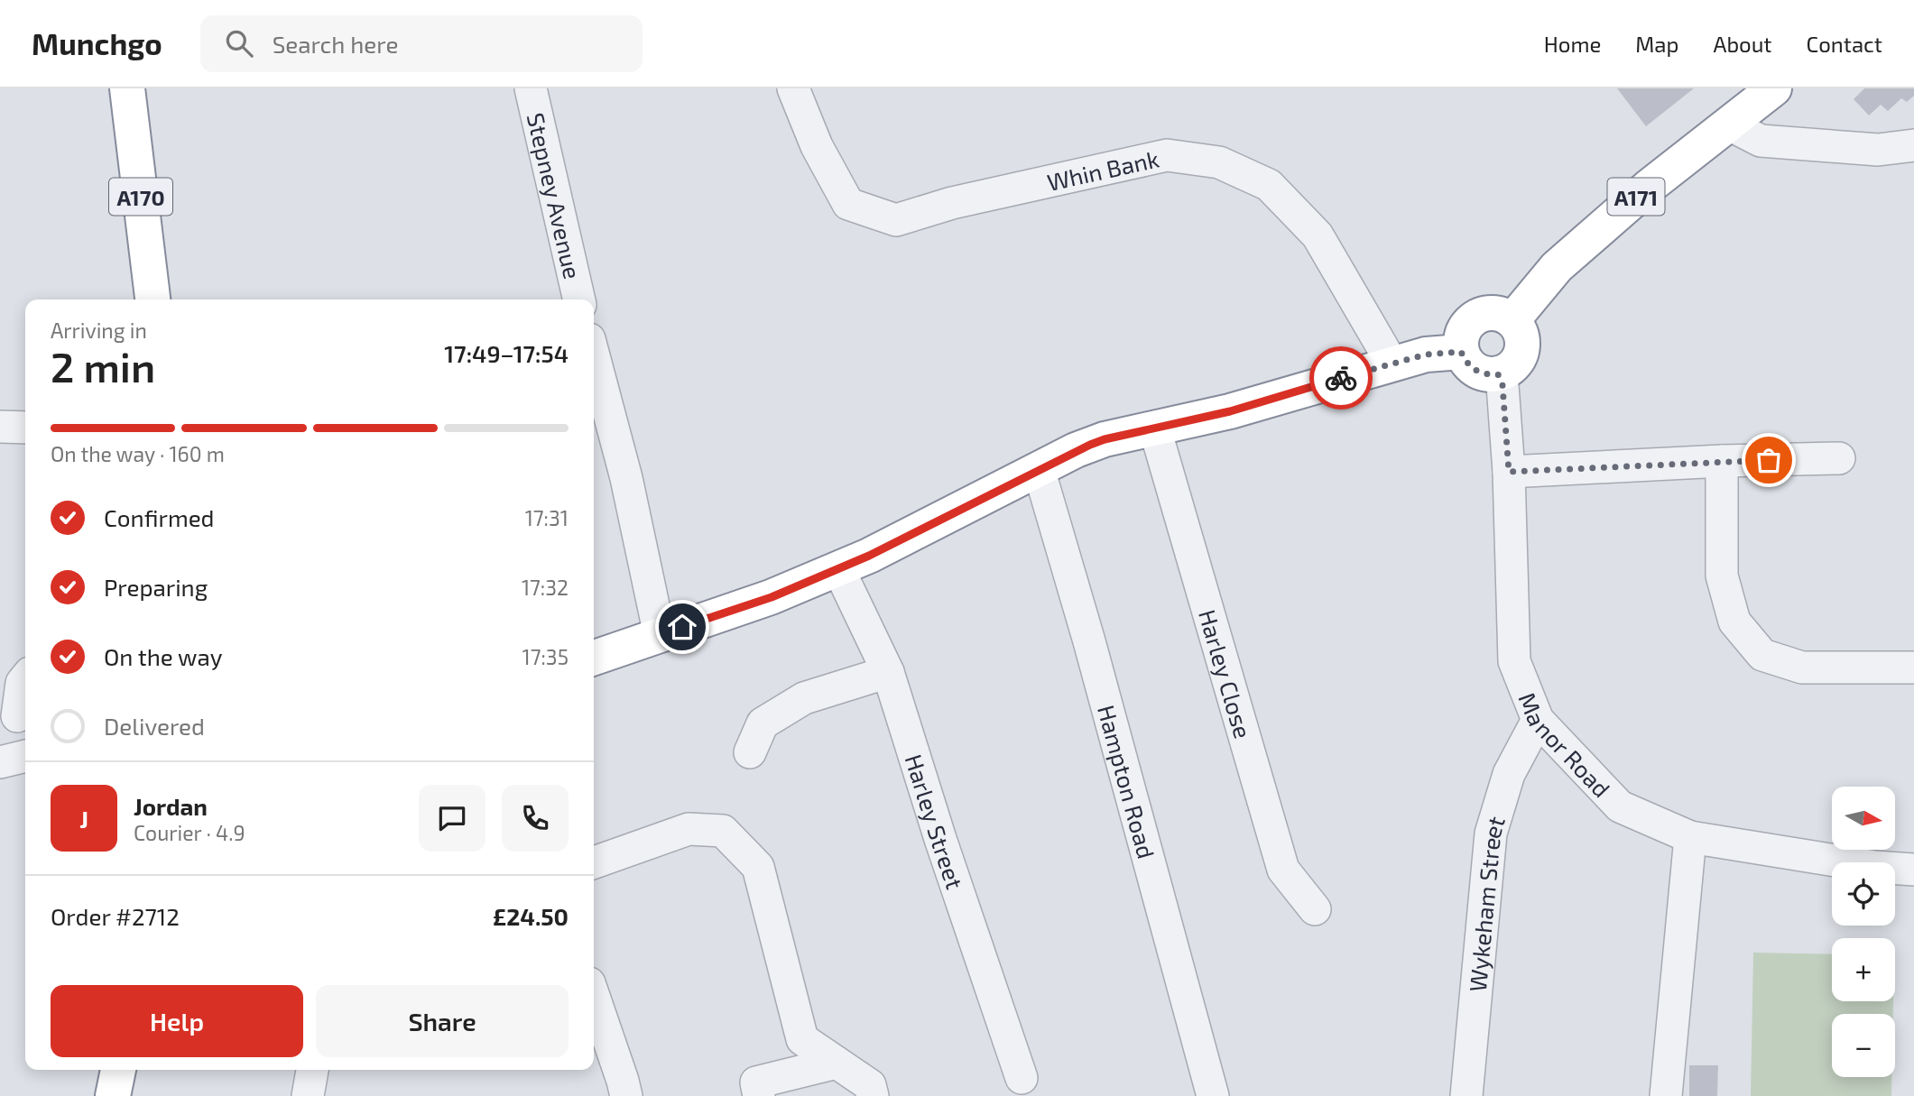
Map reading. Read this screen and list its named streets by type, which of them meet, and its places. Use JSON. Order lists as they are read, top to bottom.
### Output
{
  "streets": {
    "highway": ["A170", "A171"],
    "street": [
      "Whin Bank",
      "Stepney Avenue",
      "Harley Close",
      "Manor Road",
      "Hampton Road",
      "Harley Street",
      "Wykeham Street"
    ]
  },
  "crossings": [
    ["A171", "Manor Road"],
    ["Manor Road", "Wykeham Street"]
  ],
  "north": "right",
  "page": {
    "header": "Munchgo",
    "search": "Search here",
    "nav": [
      "Home",
      "Map",
      "About",
      "Contact"
    ],
    "heading": ["2 min", "Arriving in", "17:49–17:54"],
    "panel": [
      "Jordan",
      "Courier · 4.9",
      "Order #2712",
      "£24.50"
    ],
    "bar": "On the way · 160 m",
    "list": [
      ["Confirmed", "17:31"],
      ["Preparing", "17:32"],
      ["On the way", "17:35"],
      "Delivered"
    ],
    "round": "J",
    "map_buttons": ["+", "−"],
    "buttons": ["Help", "Share"]
  }
}
